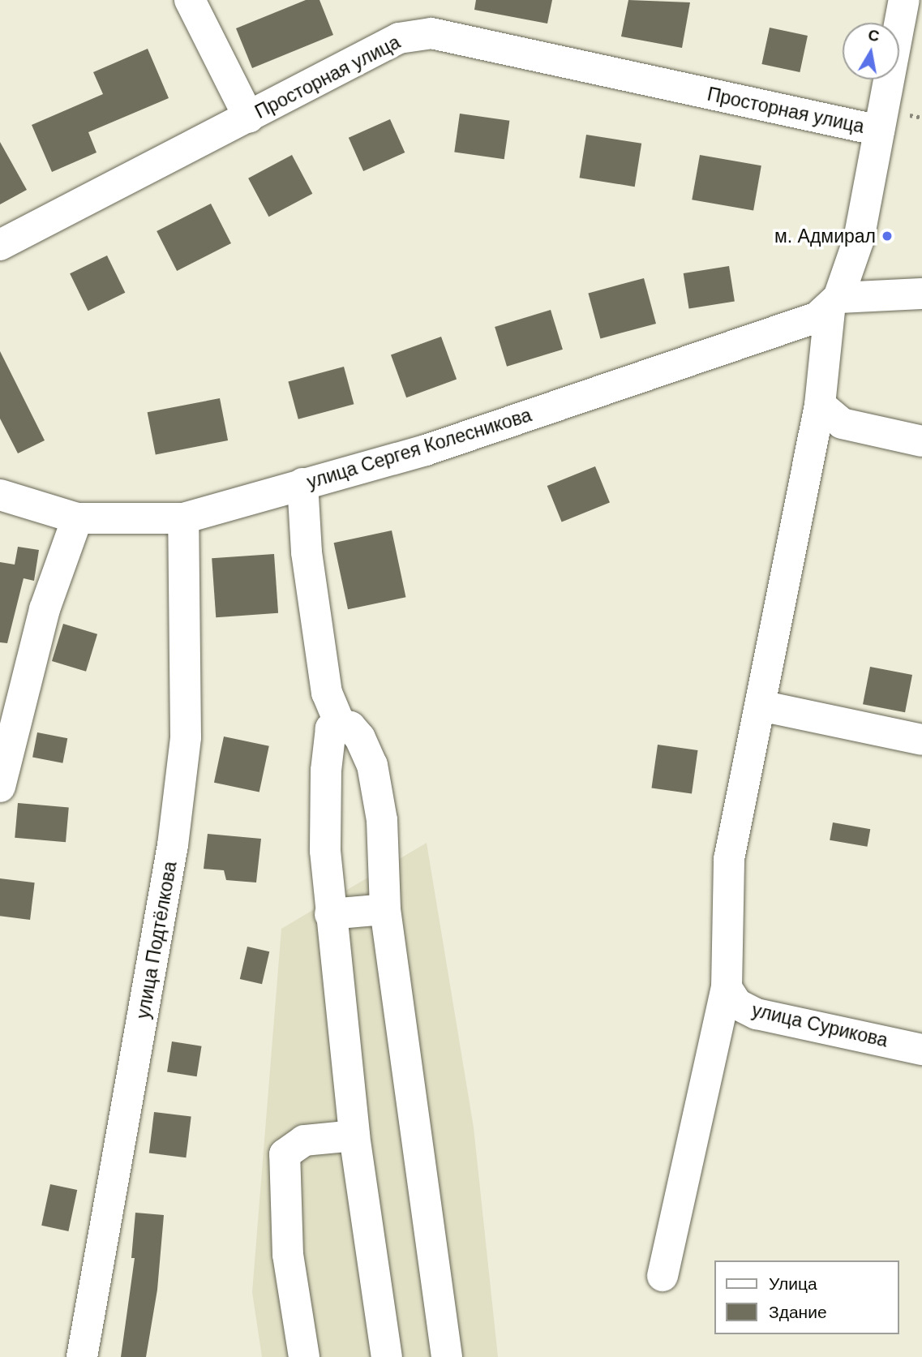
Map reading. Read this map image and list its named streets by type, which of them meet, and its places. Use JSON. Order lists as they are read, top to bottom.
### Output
{
  "streets": {
    "street": [
      "Просторная улица",
      "улица Сергея Колесникова",
      "улица Подтёлкова",
      "улица Сурикова"
    ]
  },
  "crossings": [
    ["улица Сергея Колесникова", "улица Подтёлкова"]
  ],
  "places": ["м. Адмирал"],
  "legend": ["Улица", "Здание"],
  "north": "top"
}
